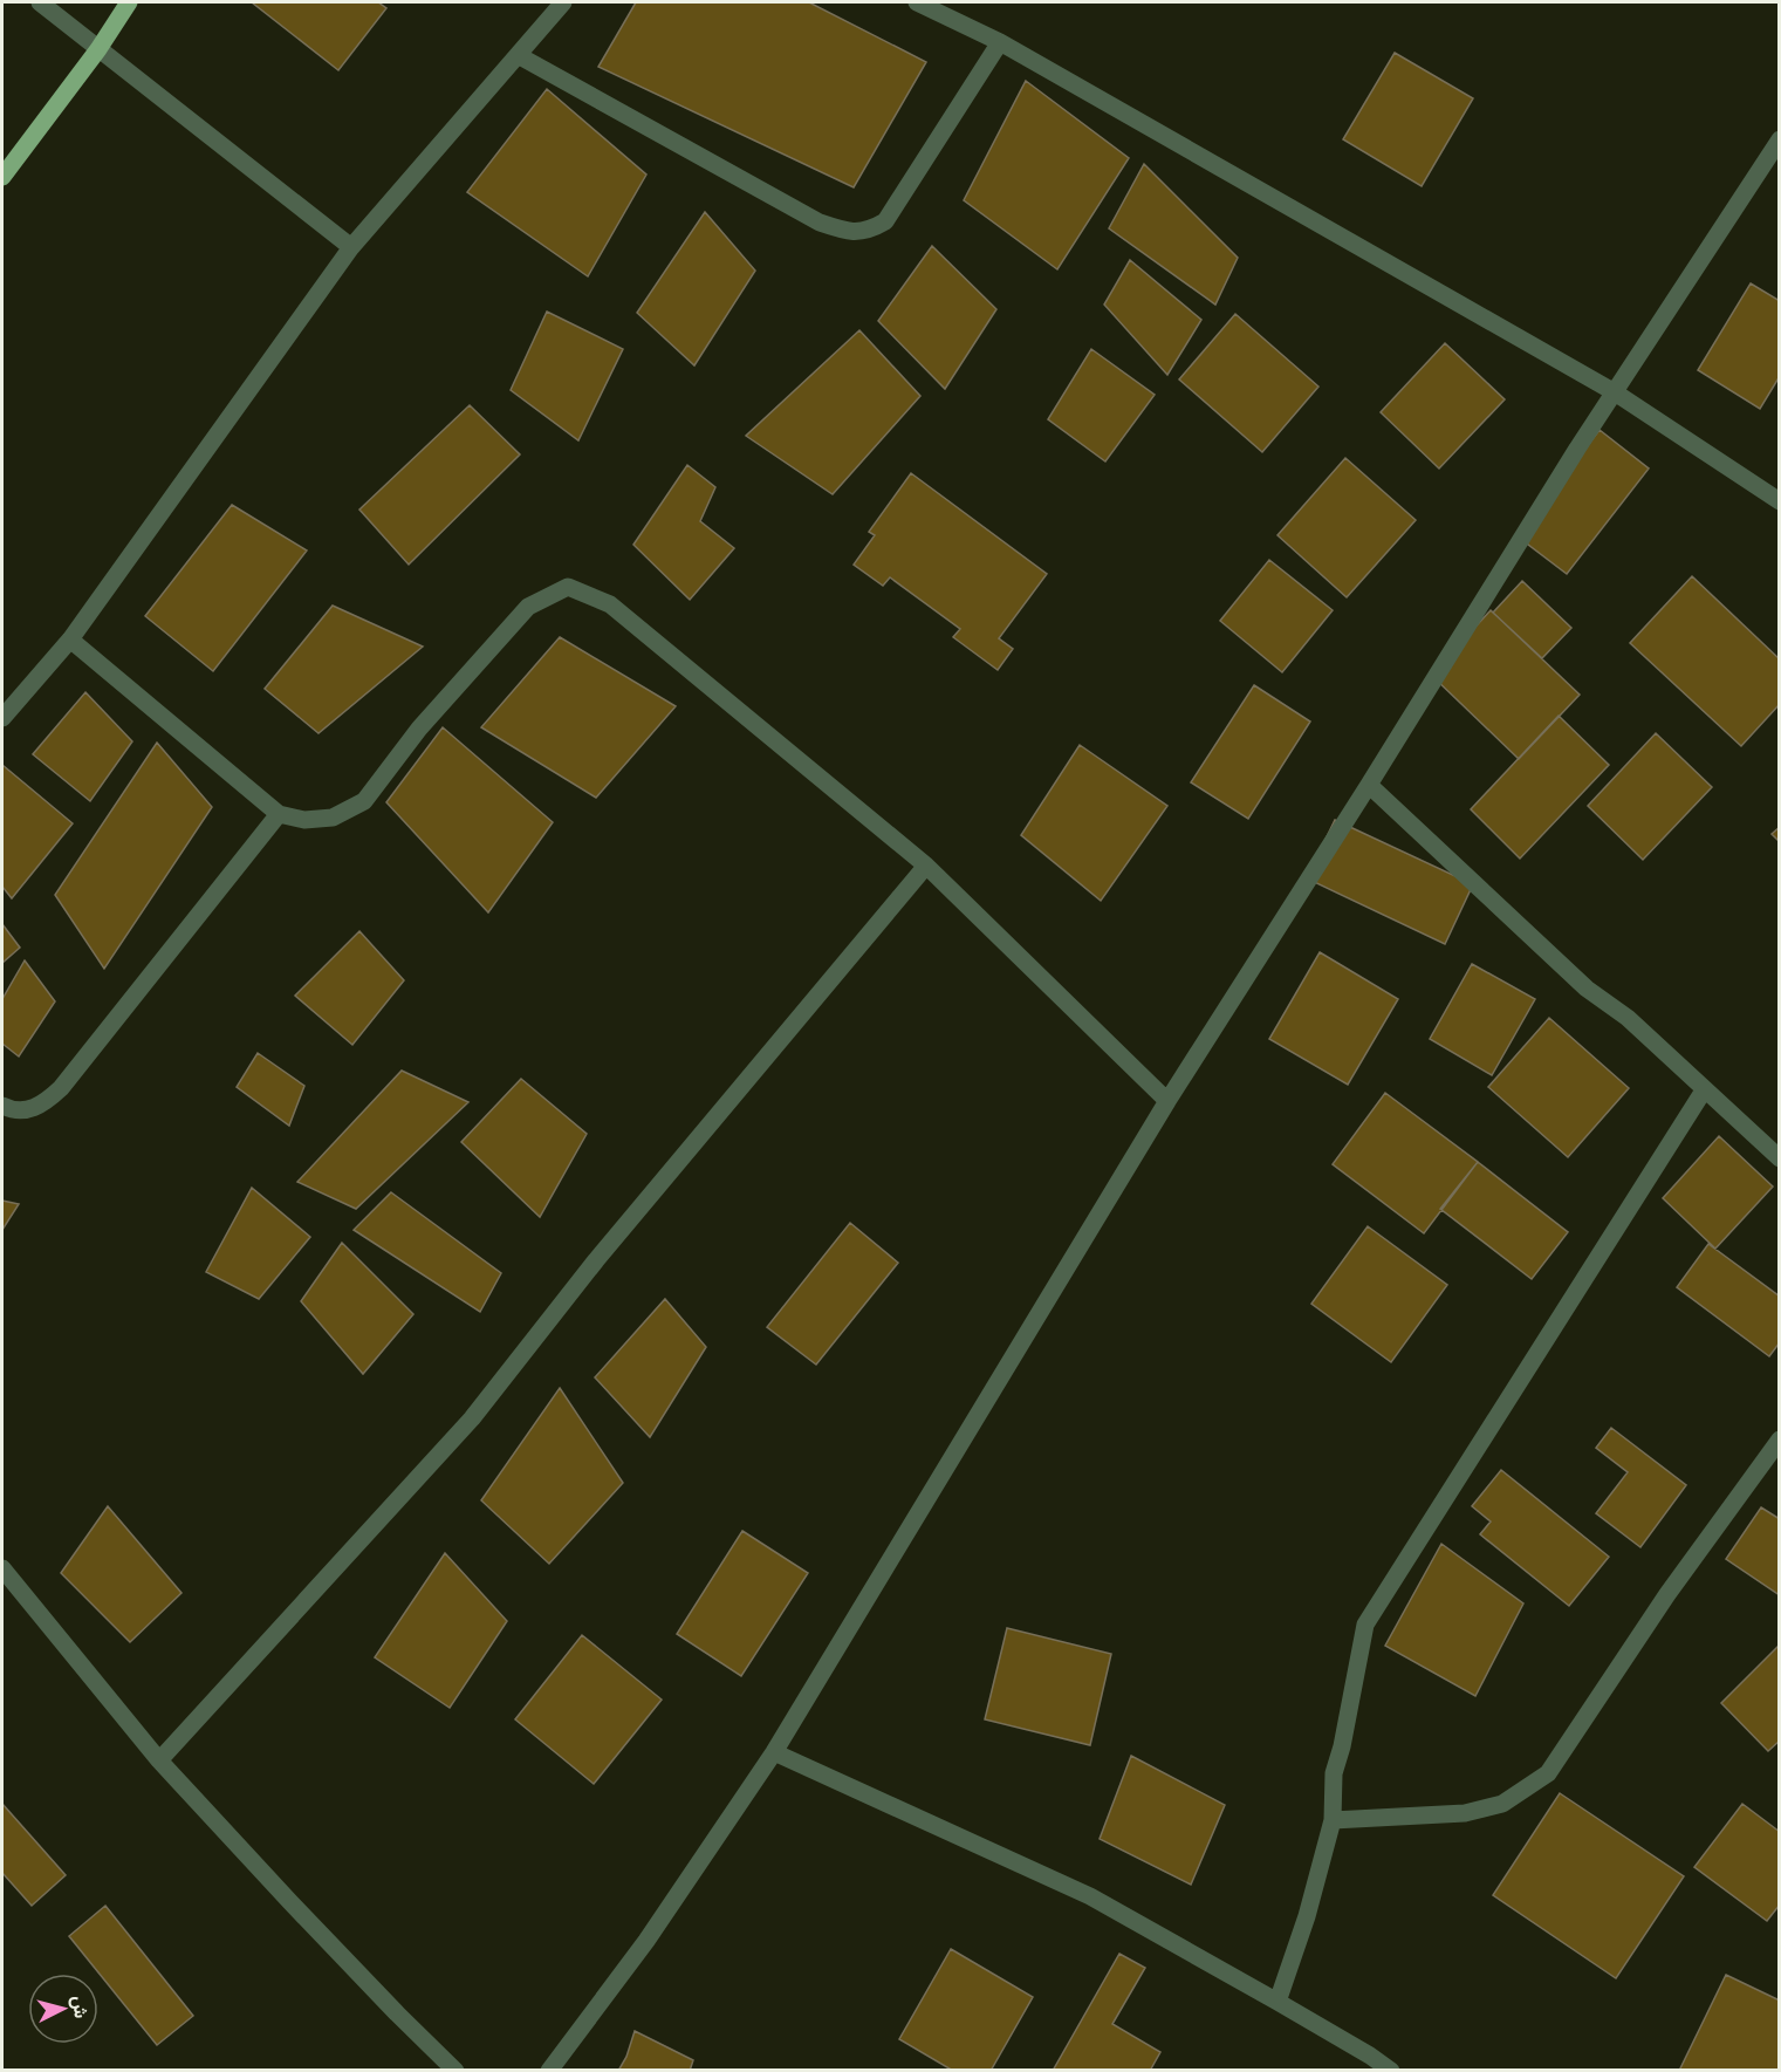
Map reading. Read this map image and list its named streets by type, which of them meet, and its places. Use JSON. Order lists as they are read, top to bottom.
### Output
{
  "north": "right"
}
